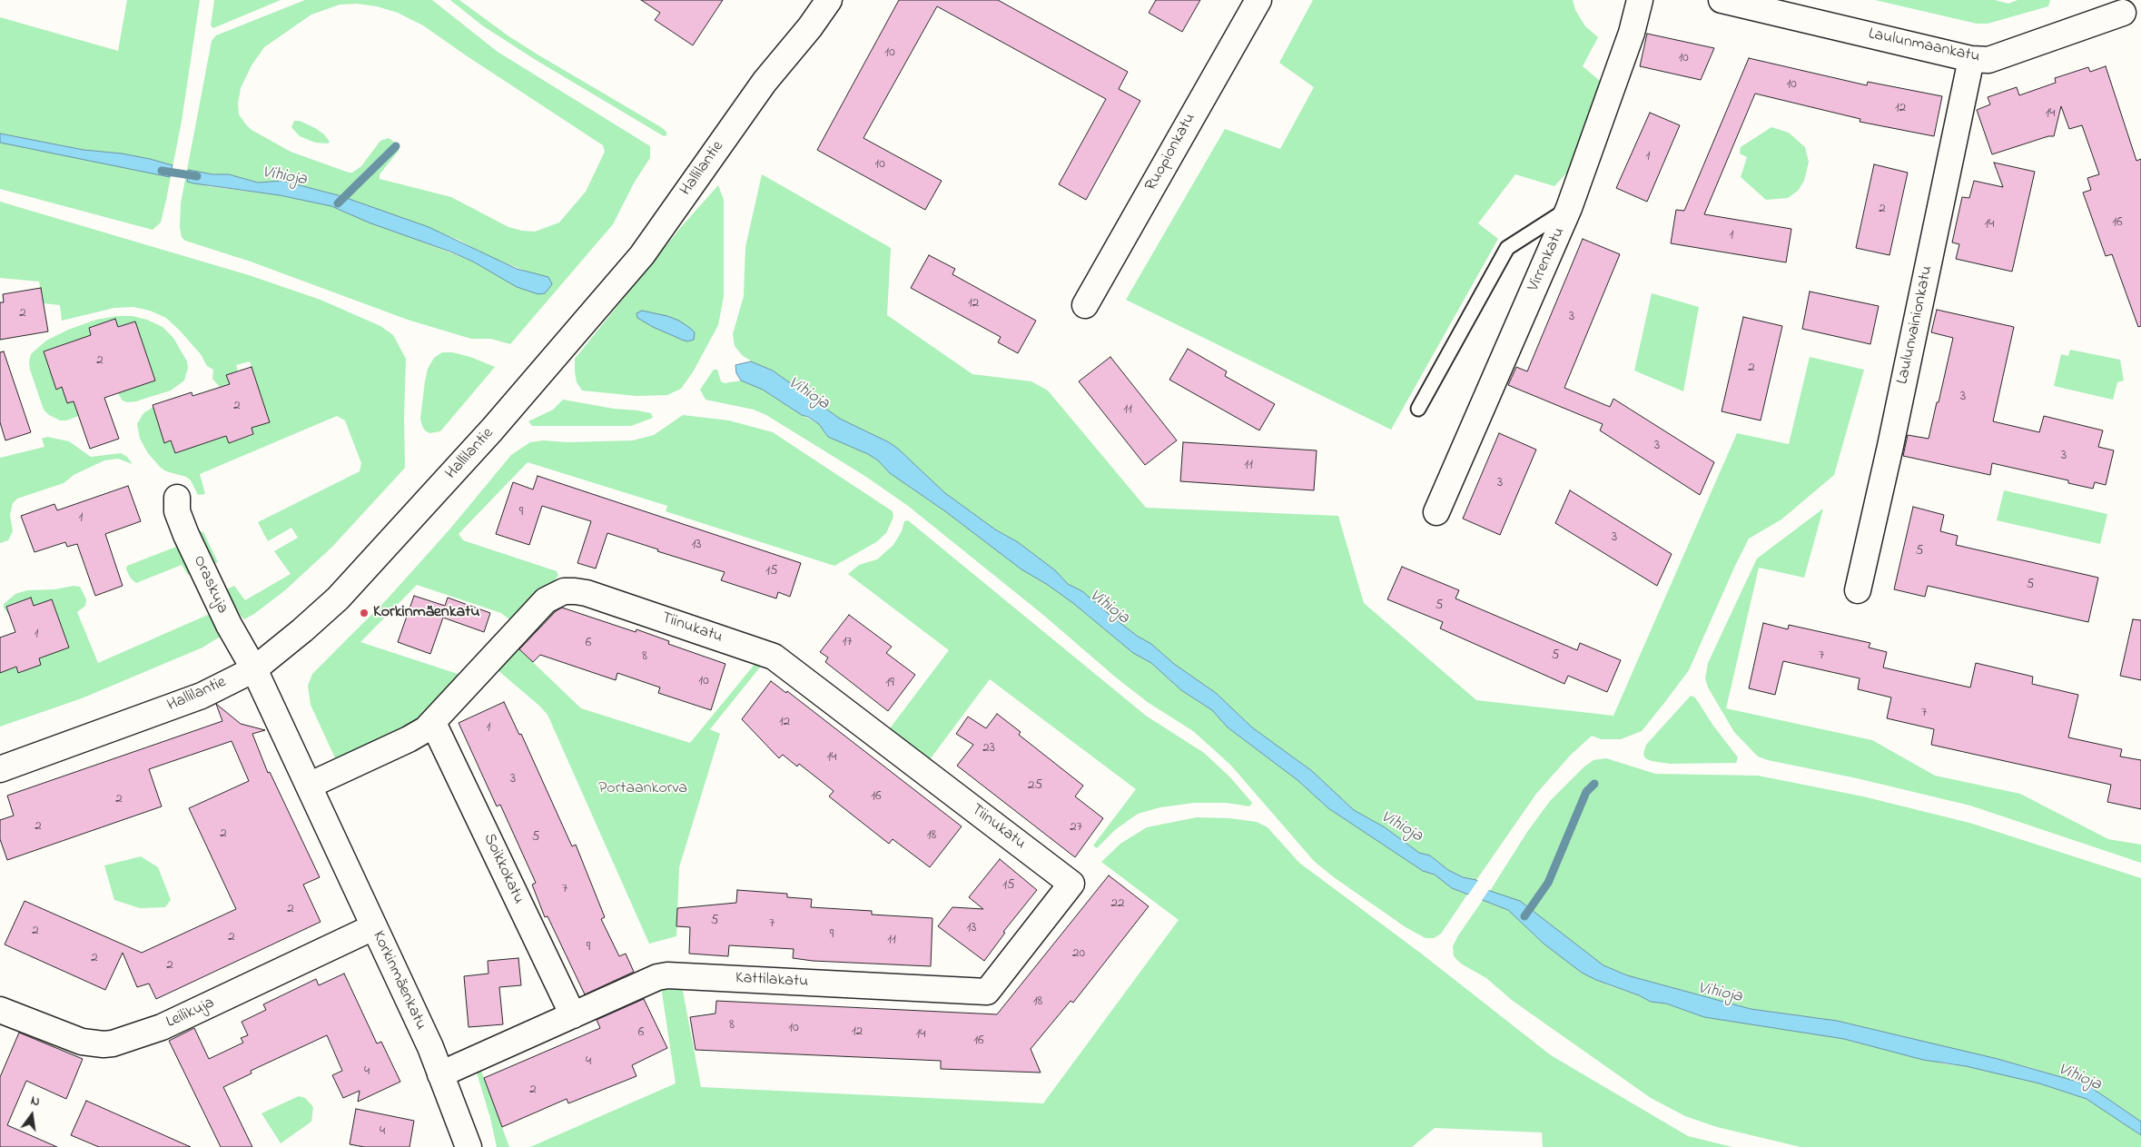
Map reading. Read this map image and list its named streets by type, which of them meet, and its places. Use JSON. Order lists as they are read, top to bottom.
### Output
{
  "streets": {
    "street": [
      "Laulunmaankatu",
      "Ruopionkatu",
      "Hallilantie",
      "Virrenkatu",
      "Laulunvainionkatu",
      "Oraskuja",
      "Tiinukatu",
      "Soikkokatu",
      "Korkinmäenkatu",
      "Kattilakatu",
      "Leilikuja"
    ]
  },
  "crossings": [
    ["Laulunmaankatu", "Laulunvainionkatu"],
    ["Hallilantie", "Oraskuja"],
    ["Hallilantie", "Korkinmäenkatu"],
    ["Oraskuja", "Korkinmäenkatu"],
    ["Tiinukatu", "Soikkokatu"],
    ["Tiinukatu", "Korkinmäenkatu"],
    ["Tiinukatu", "Kattilakatu"],
    ["Soikkokatu", "Kattilakatu"],
    ["Korkinmäenkatu", "Kattilakatu"],
    ["Korkinmäenkatu", "Leilikuja"]
  ],
  "water": ["Vihioja"],
  "parks": ["Portaankorva"],
  "places": ["Korkinmäenkatu"],
  "house_numbers": [
    "10",
    "10",
    "10",
    "12",
    "14",
    "1",
    "10",
    "2",
    "16",
    "14",
    "1",
    "12",
    "2",
    "3",
    "2",
    "2",
    "3",
    "2",
    "11",
    "3",
    "3",
    "11",
    "3",
    "9",
    "1",
    "3",
    "13",
    "5",
    "15",
    "5",
    "5",
    "1",
    "17",
    "6",
    "5",
    "7",
    "8",
    "10",
    "19",
    "7",
    "12",
    "1",
    "23",
    "14",
    "3",
    "25",
    "16",
    "2",
    "2",
    "27",
    "2",
    "18",
    "5",
    "15",
    "7",
    "22",
    "2",
    "5",
    "7",
    "13",
    "2",
    "9",
    "2",
    "11",
    "9",
    "20",
    "2",
    "2",
    "18",
    "8",
    "10",
    "12",
    "6",
    "14",
    "16",
    "4",
    "4",
    "2",
    "4"
  ],
  "north": "top"
}
